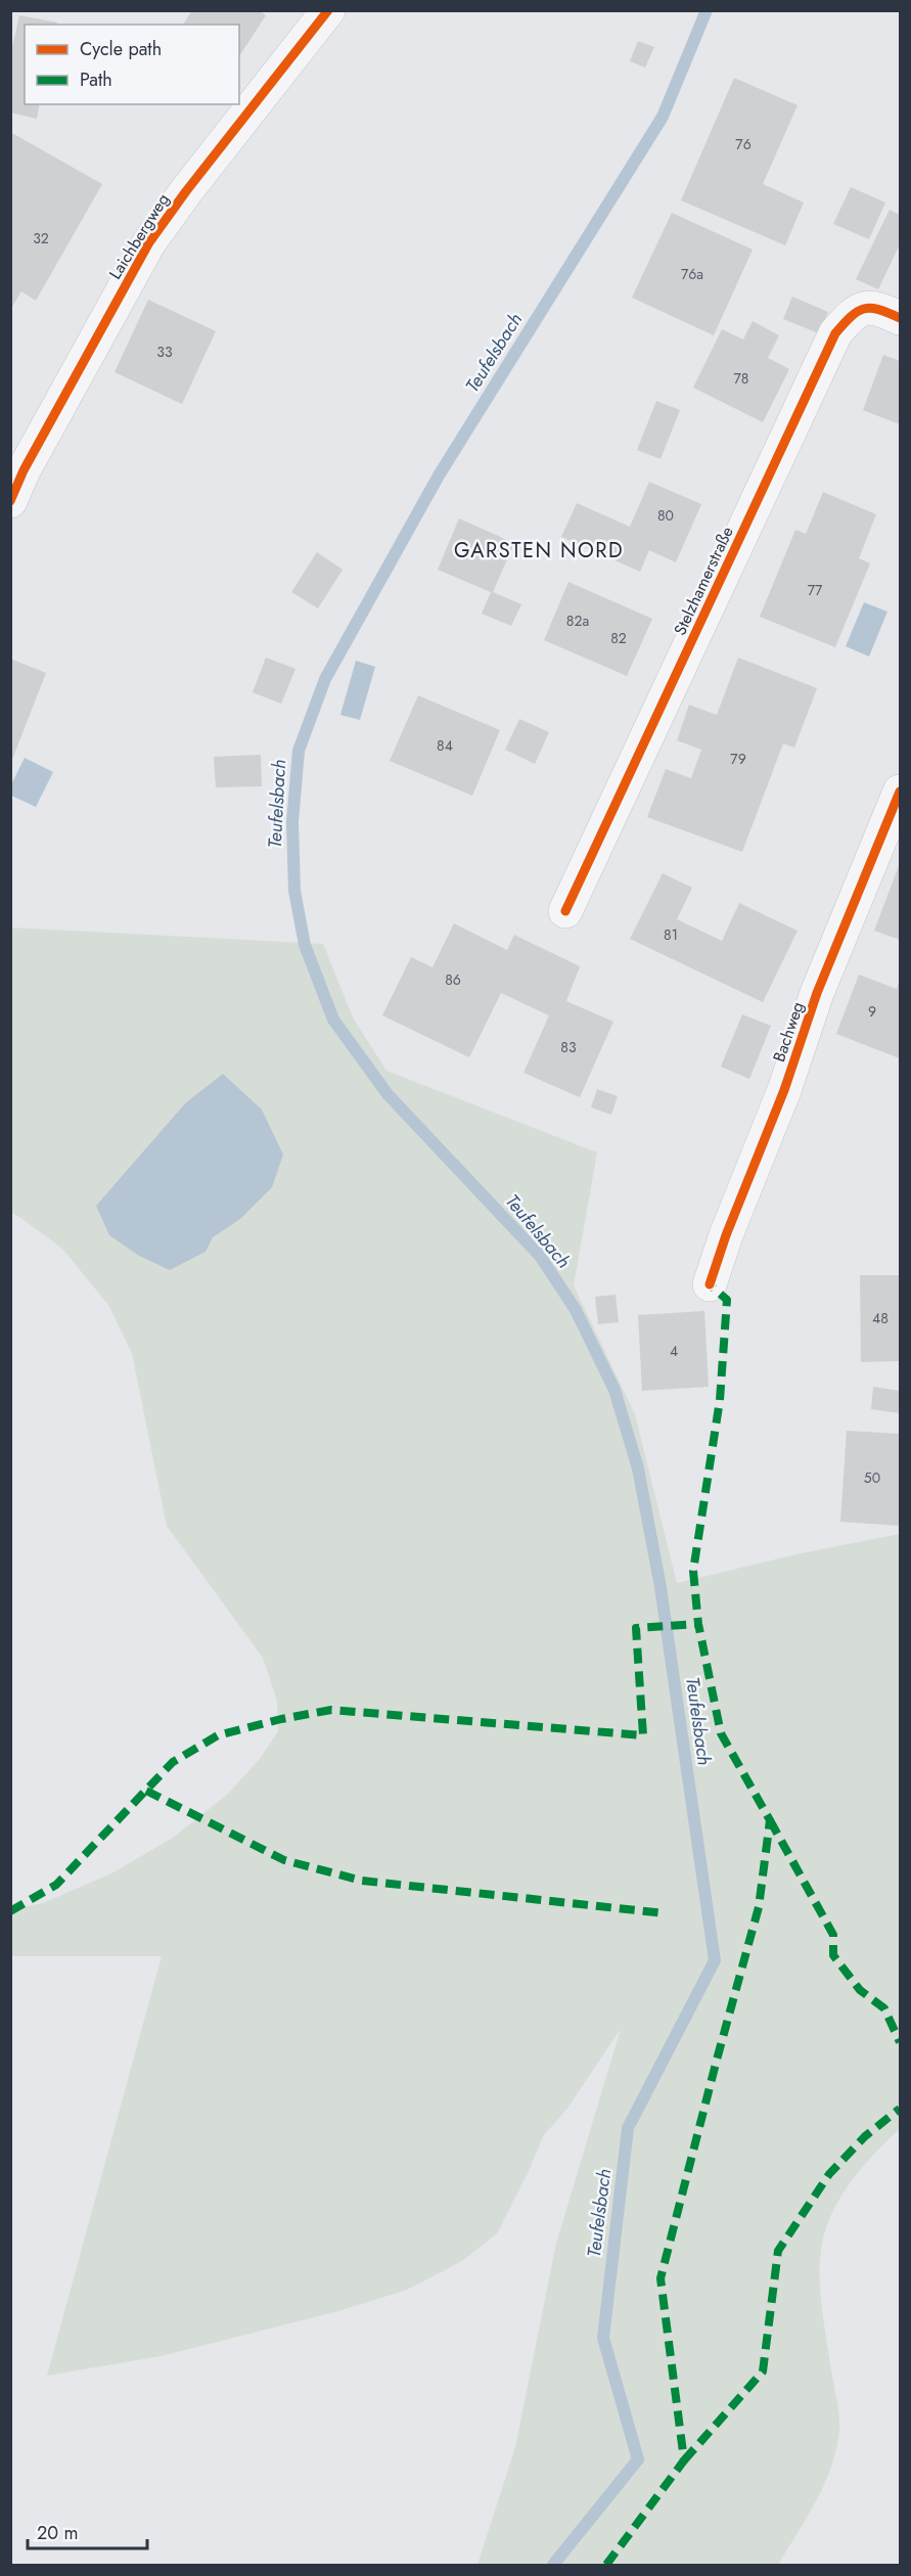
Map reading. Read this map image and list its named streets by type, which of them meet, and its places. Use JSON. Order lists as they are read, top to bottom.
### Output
{
  "streets": {
    "street": ["Laichbergweg", "Stelzhamerstraße", "Bachweg"]
  },
  "districts": ["GARSTEN NORD"],
  "water": ["Teufelsbach"],
  "house_numbers": [
    "76",
    "32",
    "76a",
    "33",
    "78",
    "80",
    "77",
    "82a",
    "82",
    "84",
    "79",
    "81",
    "86",
    "9",
    "83",
    "48",
    "4",
    "50"
  ],
  "legend": ["Cycle path", "Path"],
  "scale_bar": "20 m"
}
